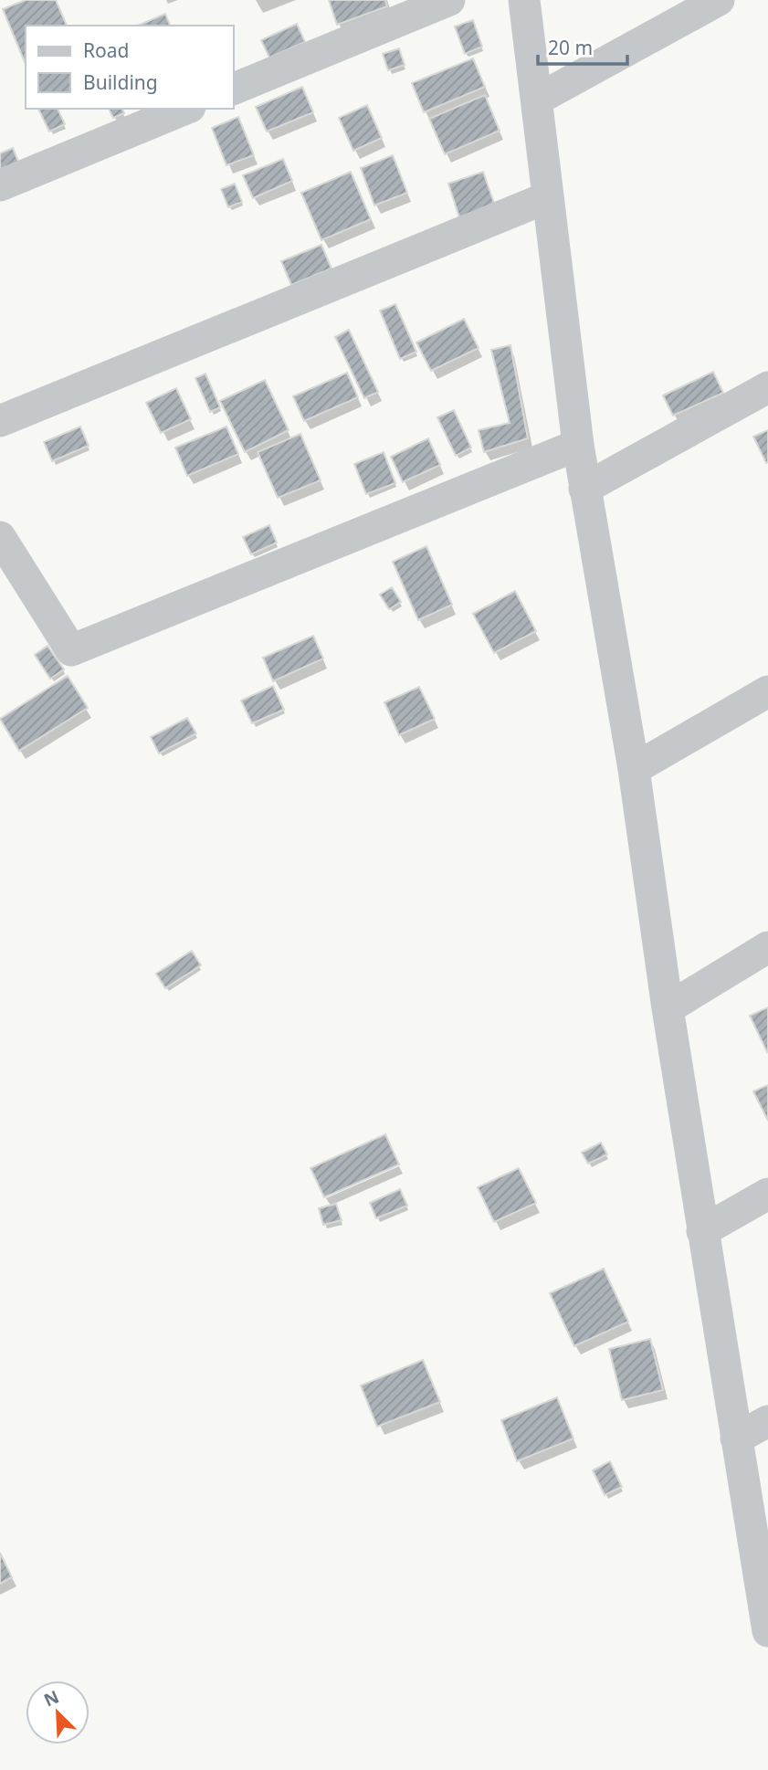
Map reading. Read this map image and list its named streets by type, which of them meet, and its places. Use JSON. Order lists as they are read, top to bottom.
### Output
{
  "legend": ["Road", "Building"],
  "scale_bar": "20 m",
  "north": "top left"
}
